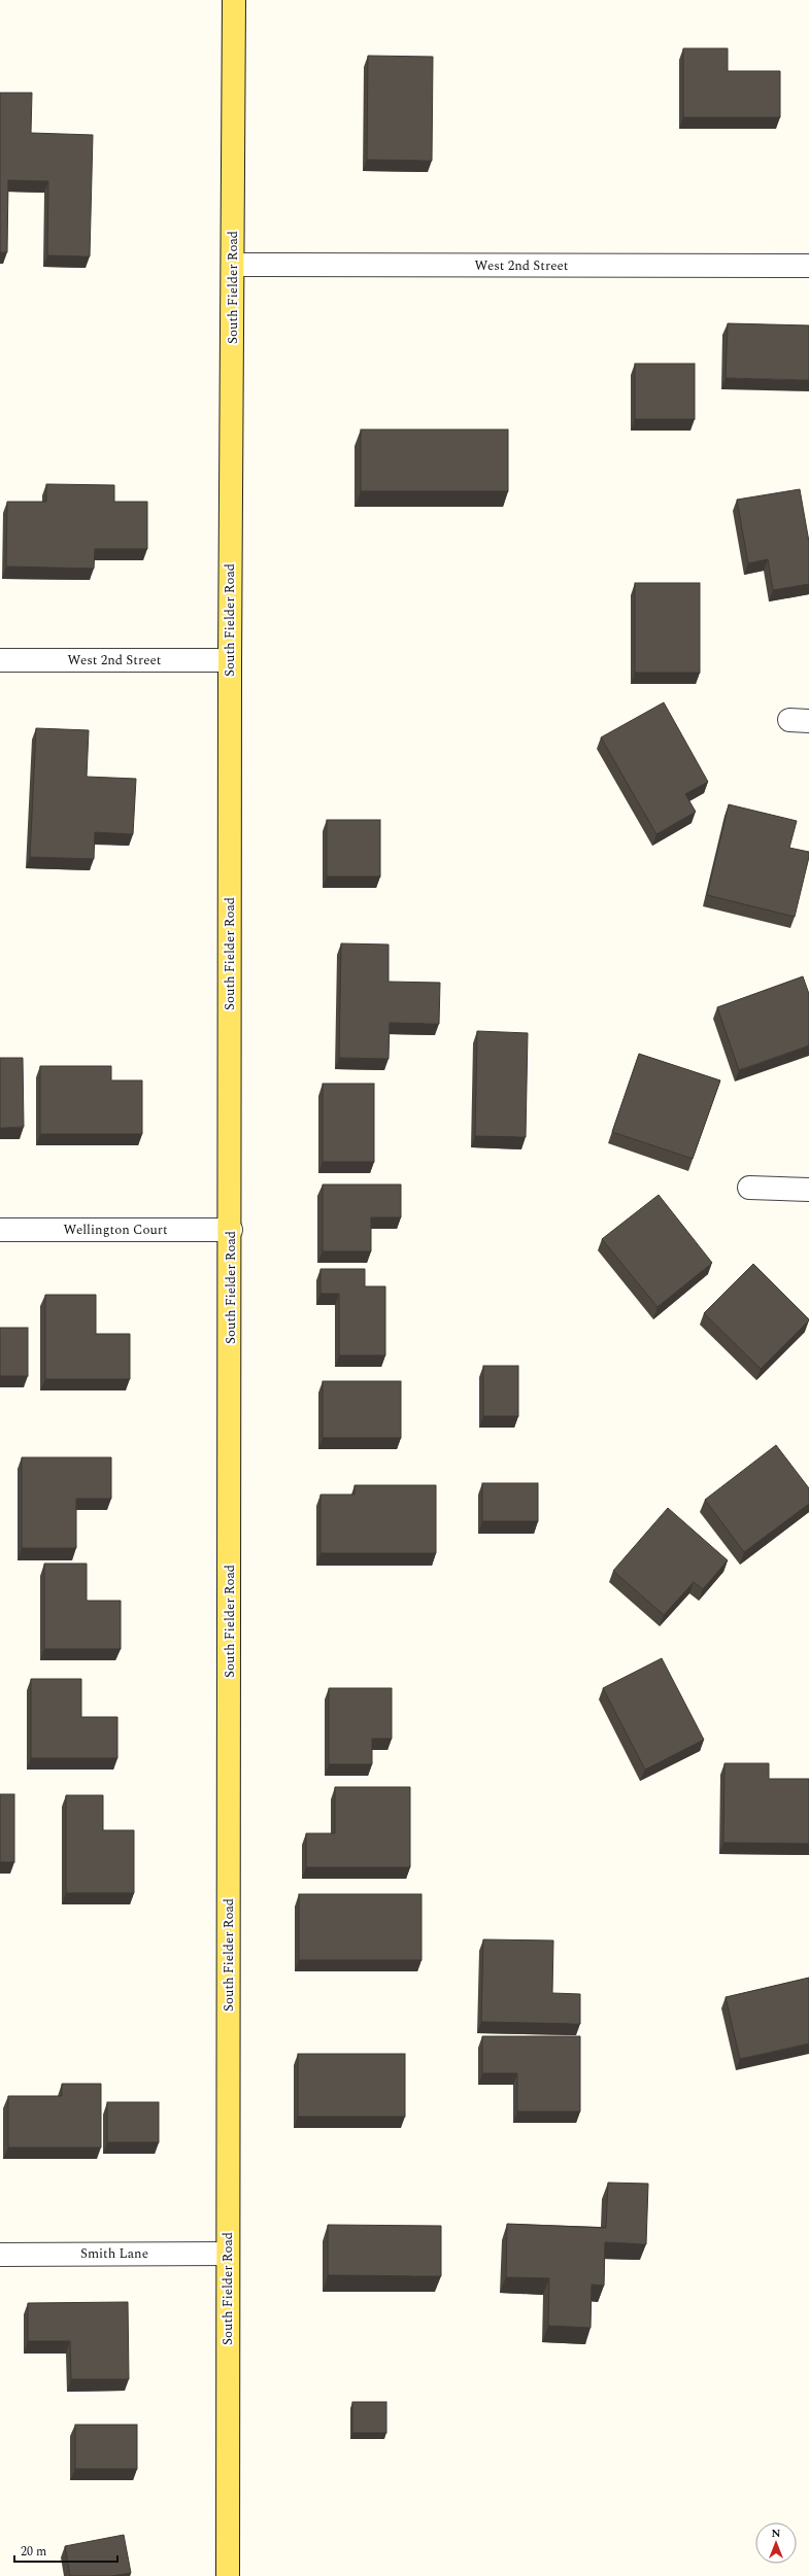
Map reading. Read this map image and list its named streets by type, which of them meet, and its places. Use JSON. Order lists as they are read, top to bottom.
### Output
{
  "streets": {
    "main road": ["South Fielder Road"],
    "street": ["West 2nd Street", "Wellington Court", "Smith Lane"]
  },
  "crossings": [
    ["West 2nd Street", "South Fielder Road"],
    ["South Fielder Road", "Wellington Court"],
    ["South Fielder Road", "Smith Lane"]
  ],
  "scale_bar": "20 m",
  "north": "top"
}
